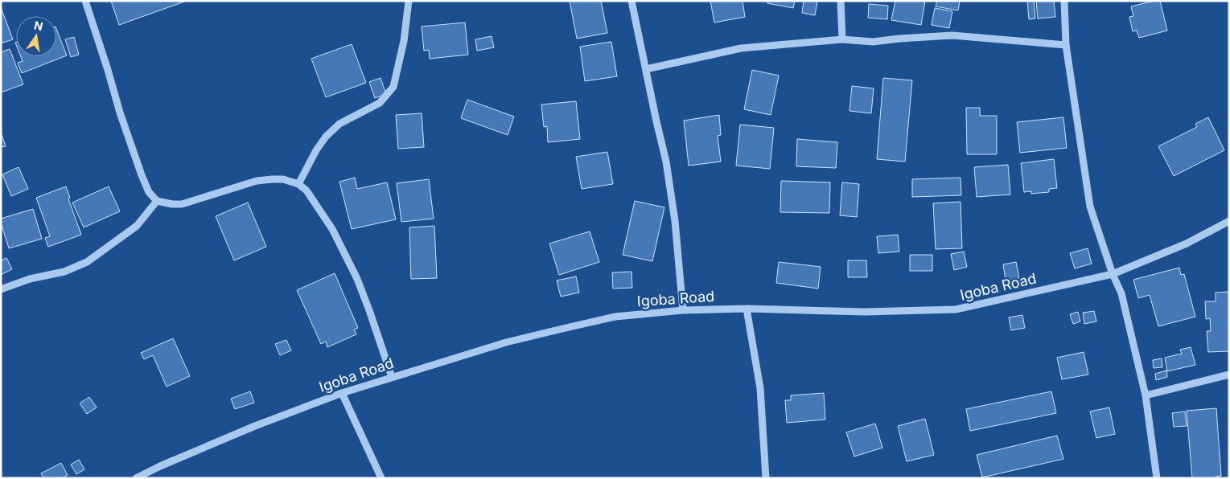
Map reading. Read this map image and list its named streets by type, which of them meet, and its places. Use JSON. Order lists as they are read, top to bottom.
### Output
{
  "streets": {
    "street": ["Igoba Road"]
  },
  "north": "top"
}
